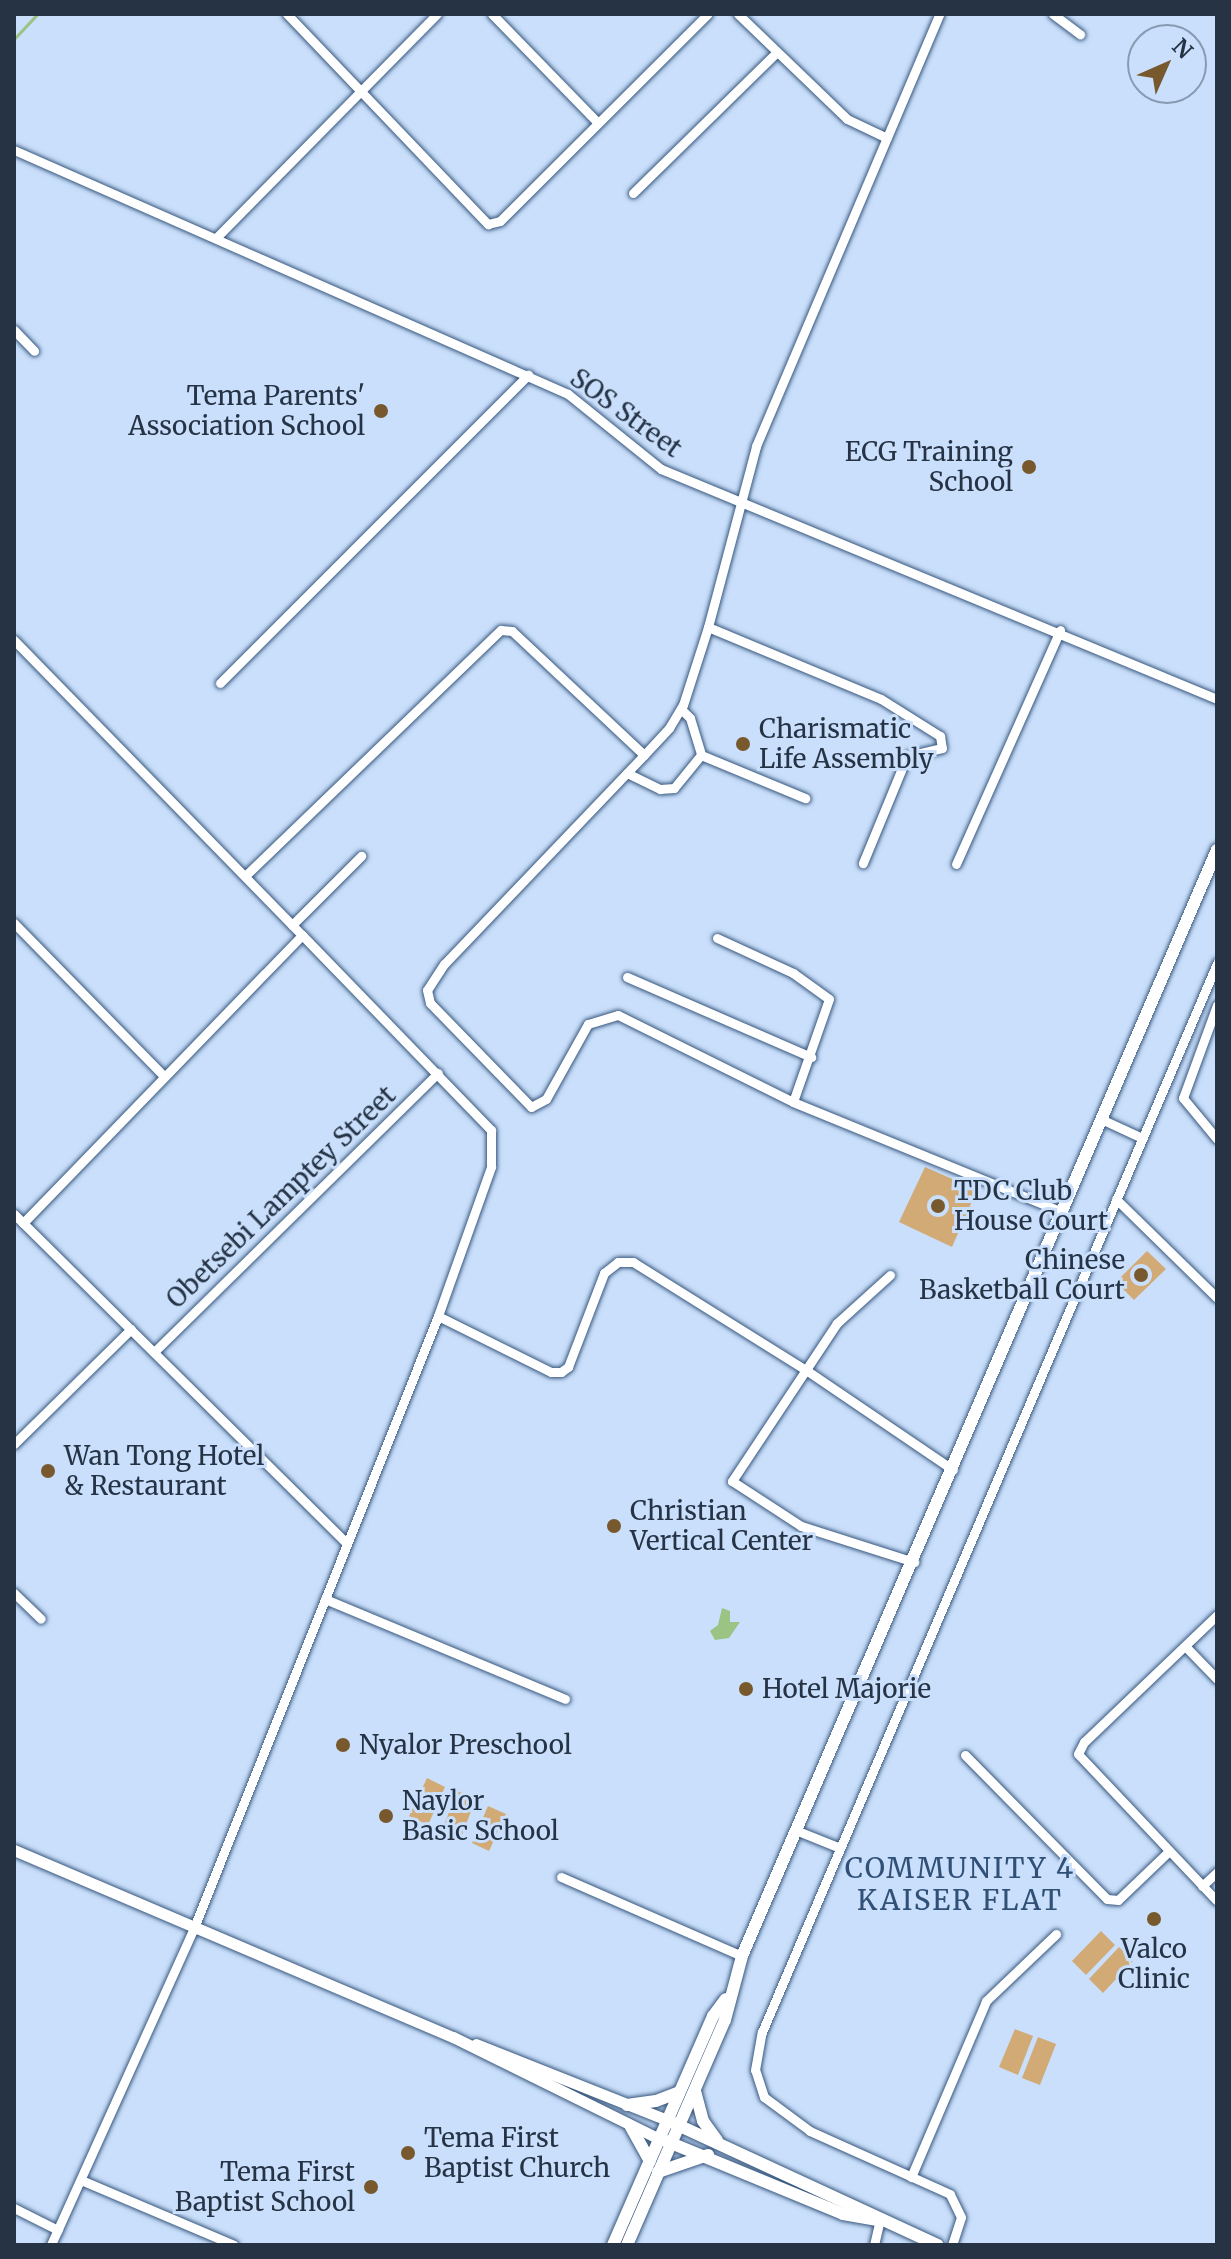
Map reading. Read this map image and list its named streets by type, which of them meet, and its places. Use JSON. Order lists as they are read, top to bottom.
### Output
{
  "streets": {
    "street": ["SOS Street", "Obetsebi Lamptey Street"]
  },
  "districts": ["COMMUNITY 4 KAISER FLAT"],
  "places": [
    "Tema Parents' Association School",
    "ECG Training School",
    "Charismatic Life Assembly",
    "TDC Club House Court",
    "Chinese Basketball Court",
    "Wan Tong Hotel & Restaurant",
    "Christian Vertical Center",
    "Hotel Majorie",
    "Nyalor Preschool",
    "Naylor Basic School",
    "Valco Clinic",
    "Tema First Baptist Church",
    "Tema First Baptist School"
  ],
  "north": "top right"
}
